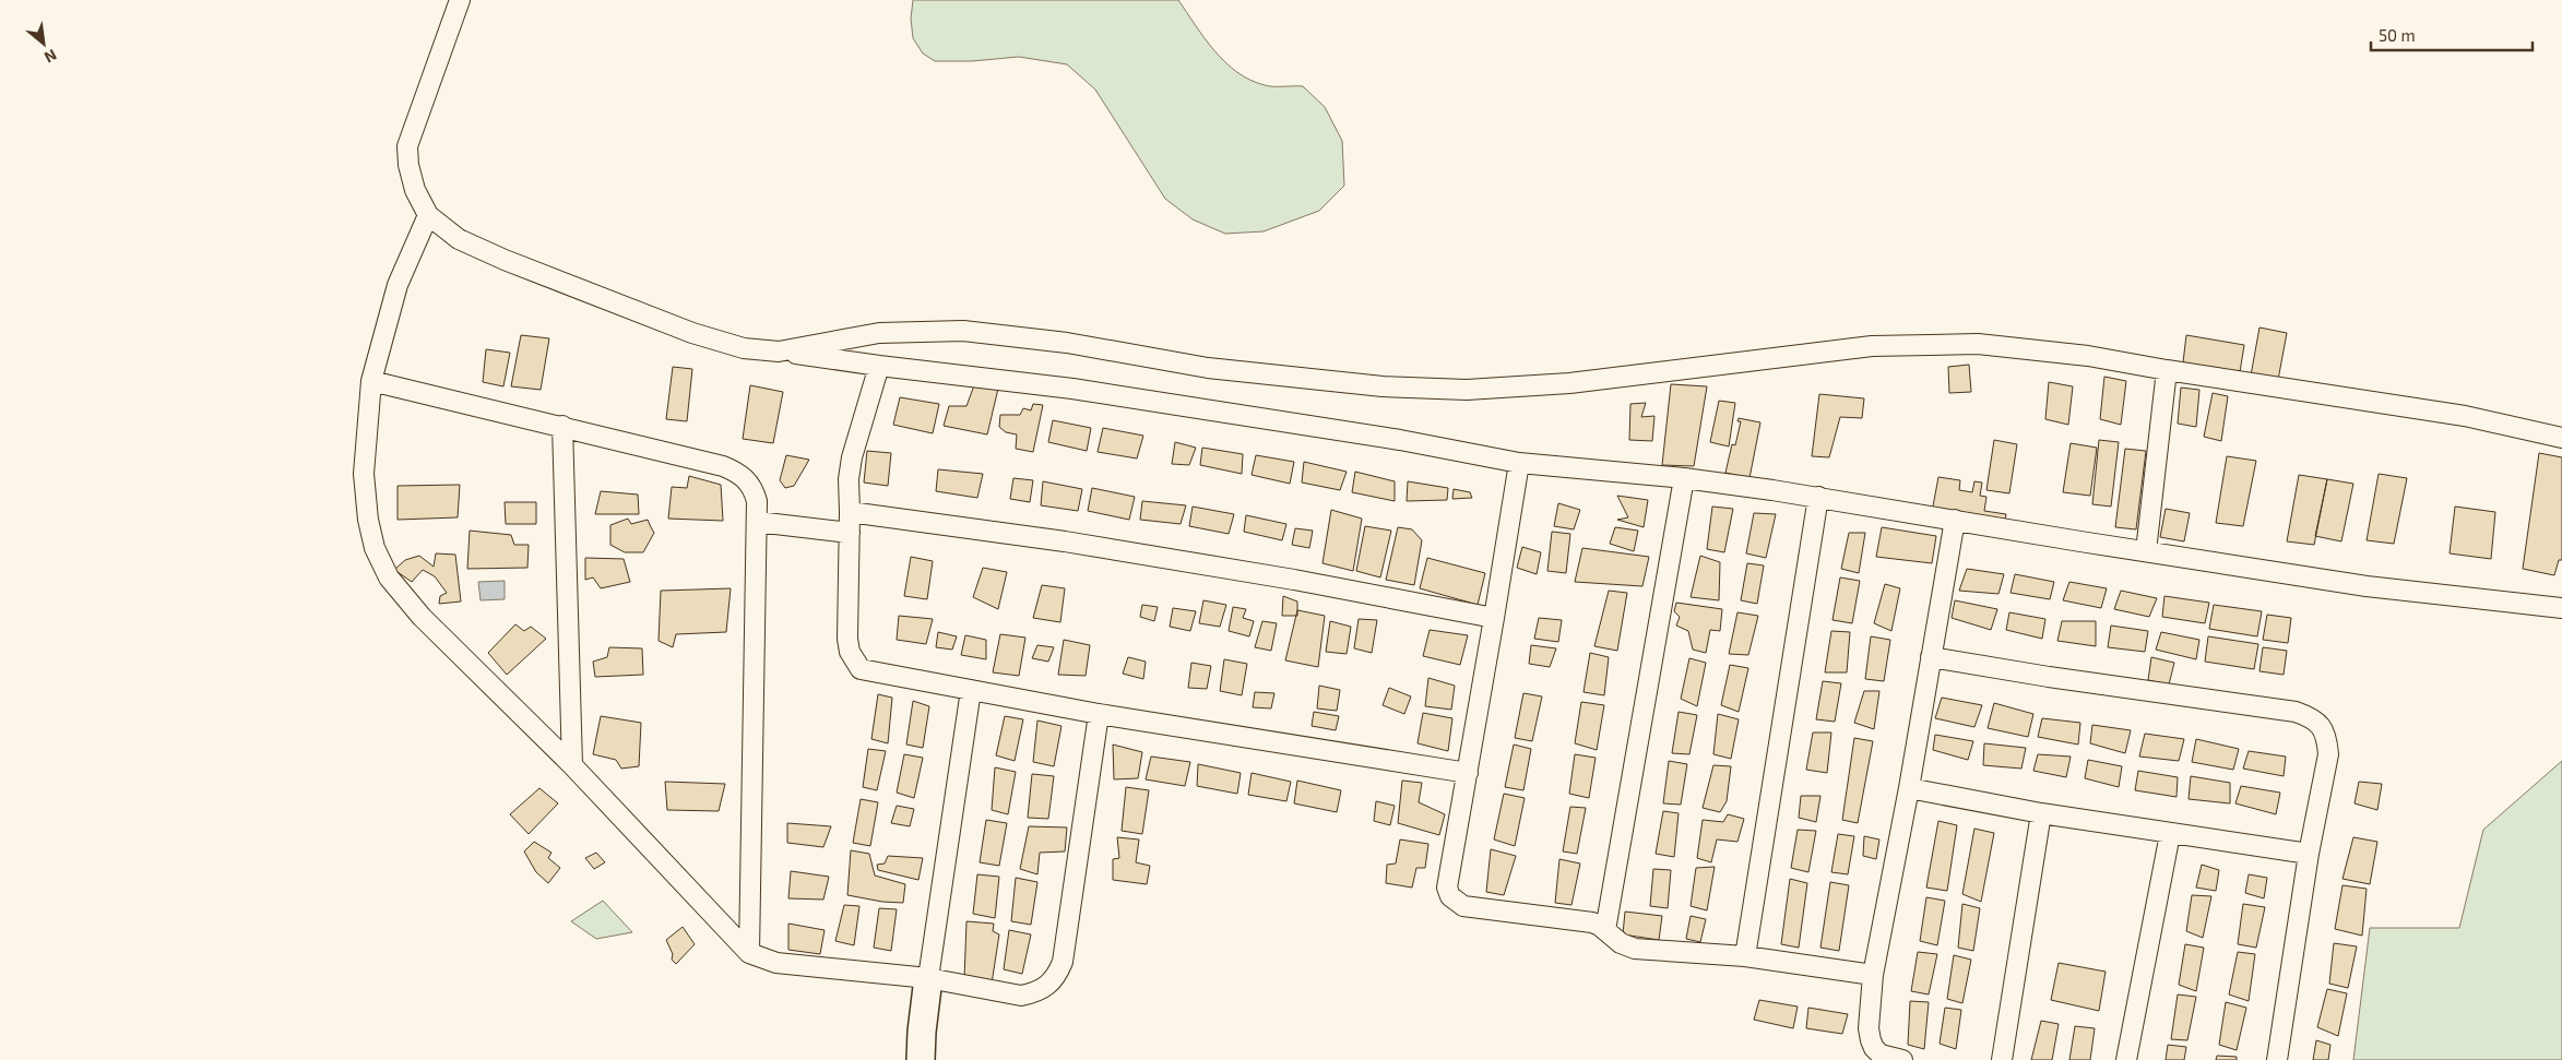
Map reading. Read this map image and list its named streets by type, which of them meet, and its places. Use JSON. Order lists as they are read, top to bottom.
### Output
{
  "scale_bar": "50 m",
  "north": "bottom right"
}
